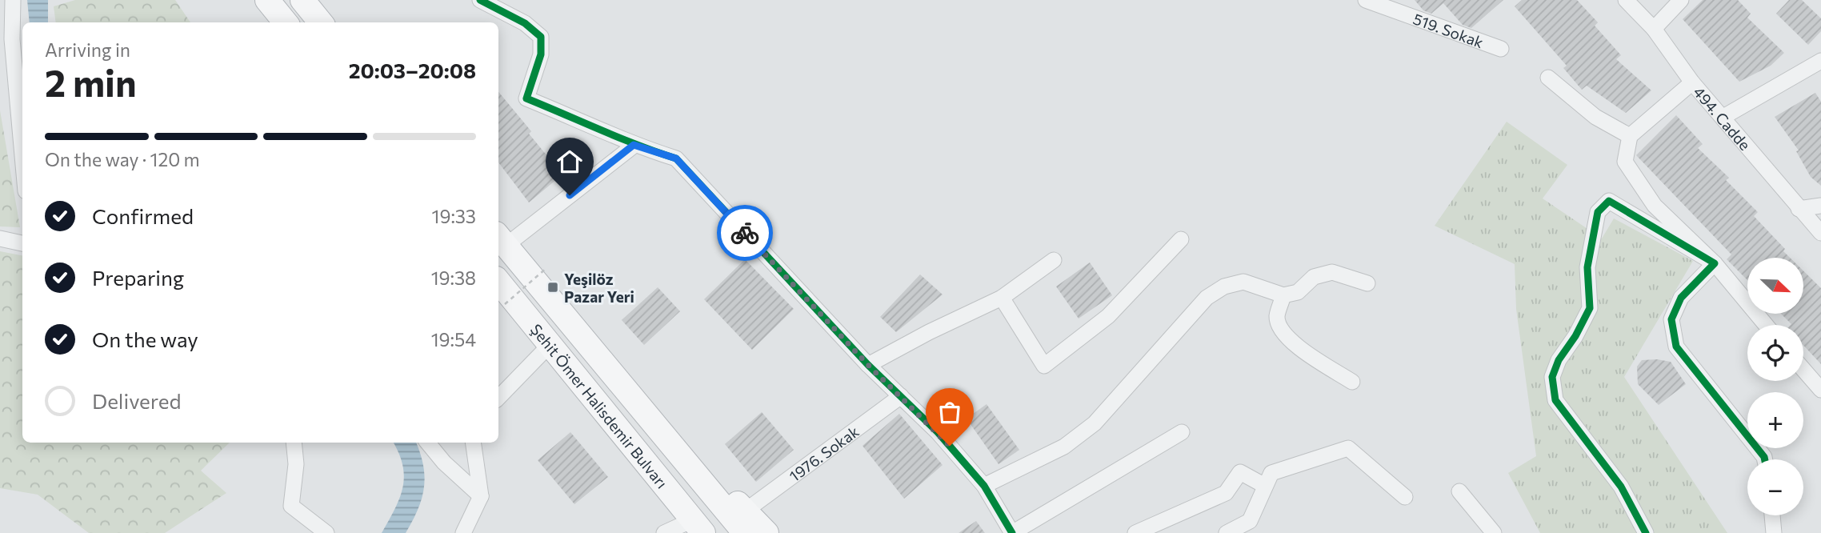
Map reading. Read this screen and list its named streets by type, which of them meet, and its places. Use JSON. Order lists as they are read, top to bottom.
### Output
{
  "streets": {
    "highway": ["Şehit Ömer Halisdemir Bulvarı"],
    "street": ["519. Sokak", "494. Cadde", "1976. Sokak"]
  },
  "crossings": [
    ["Şehit Ömer Halisdemir Bulvarı", "1976. Sokak"]
  ],
  "places": {
    "transit": ["Yeşilöz Pazar Yeri"]
  },
  "north": "bottom right",
  "page": {
    "heading": ["2 min", "Arriving in", "20:03–20:08"],
    "bar": "On the way · 120 m",
    "list": [
      ["Confirmed", "19:33"],
      ["Preparing", "19:38"],
      ["On the way", "19:54"],
      "Delivered"
    ],
    "map_buttons": ["+", "−"]
  }
}
